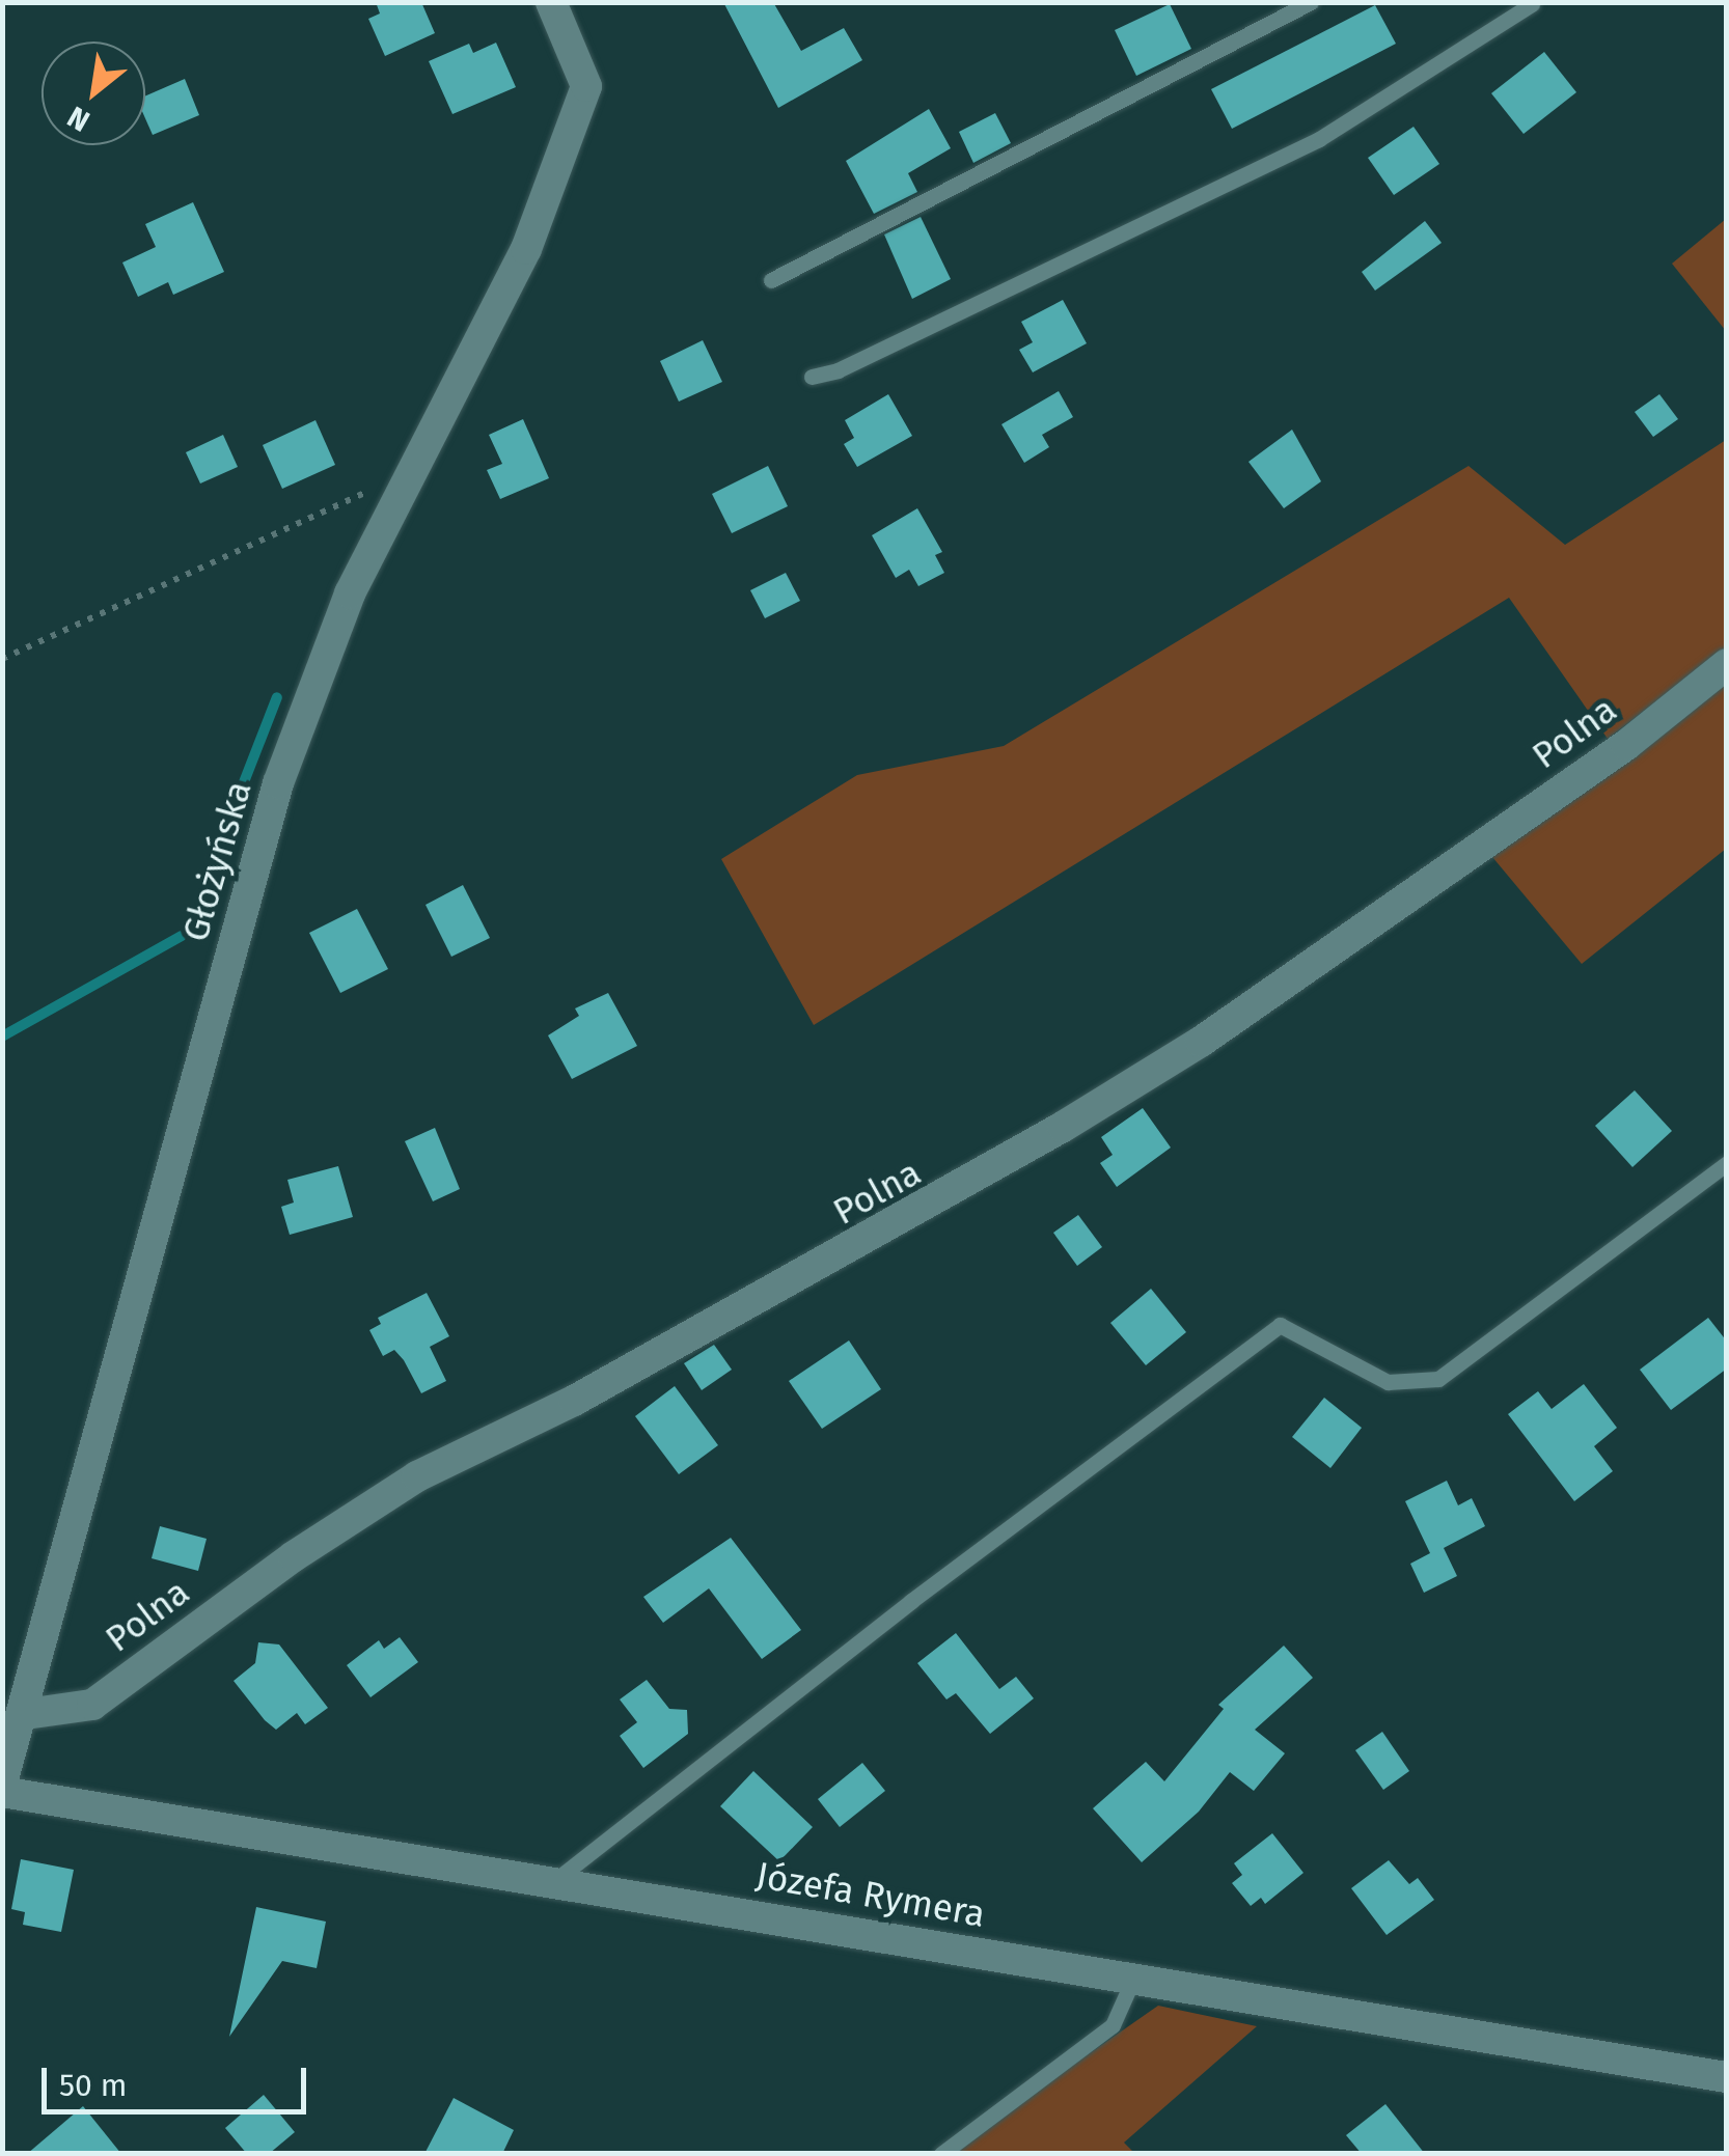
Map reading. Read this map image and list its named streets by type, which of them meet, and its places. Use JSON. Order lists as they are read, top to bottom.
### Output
{
  "streets": {
    "street": ["Polna", "Głożyńska", "Józefa Rymera"]
  },
  "crossings": [
    ["Polna", "Głożyńska"]
  ],
  "scale_bar": "50 m",
  "north": "bottom left"
}
